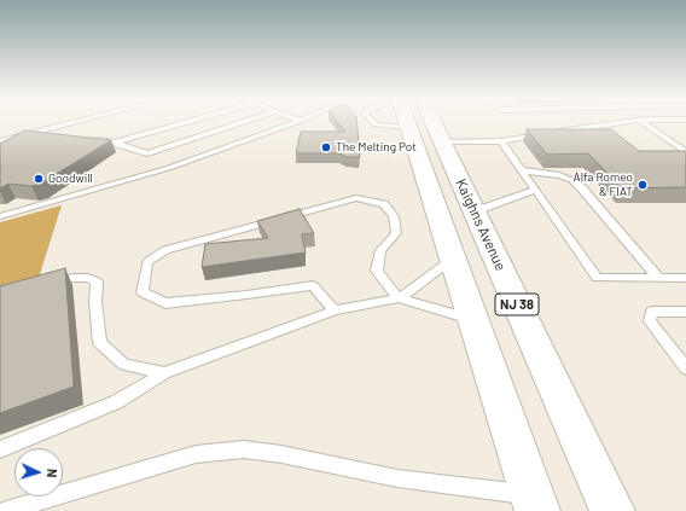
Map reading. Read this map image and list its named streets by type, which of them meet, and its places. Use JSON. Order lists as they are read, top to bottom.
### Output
{
  "streets": {
    "highway": ["Kaighns Avenue", "NJ 38"]
  },
  "places": ["The Melting Pot", "Goodwill", "Alfa Romeo & FIAT"],
  "north": "right"
}
